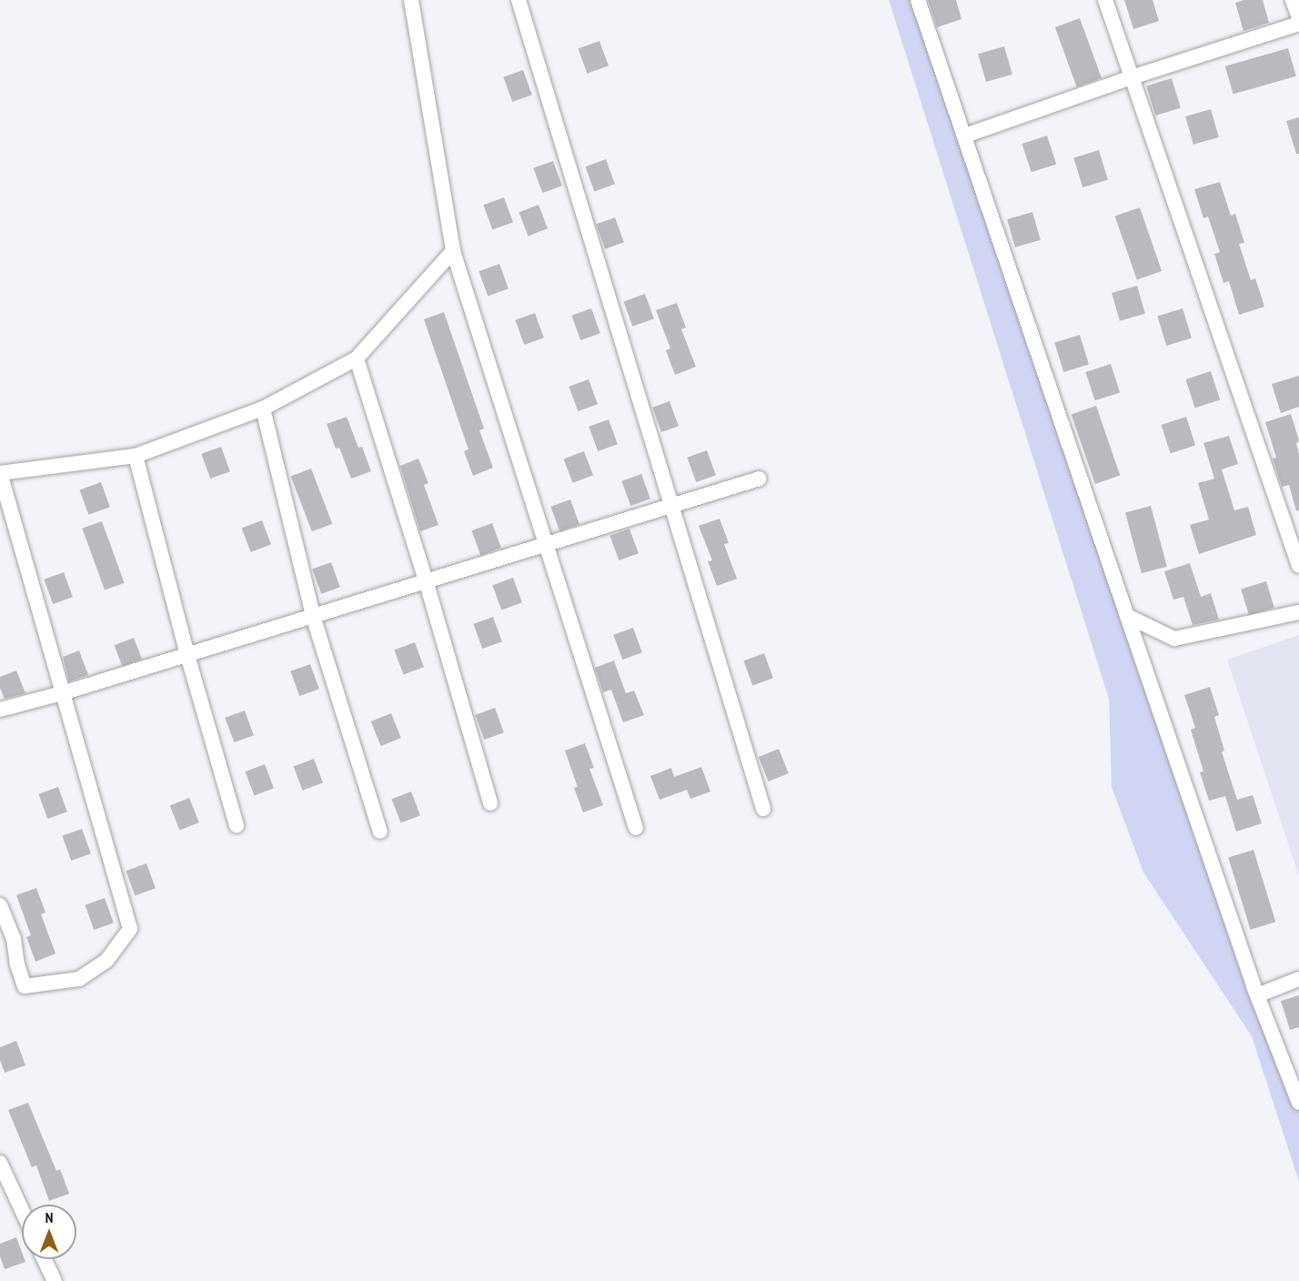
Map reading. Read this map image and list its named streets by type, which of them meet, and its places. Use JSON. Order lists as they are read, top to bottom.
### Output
{
  "north": "top"
}
